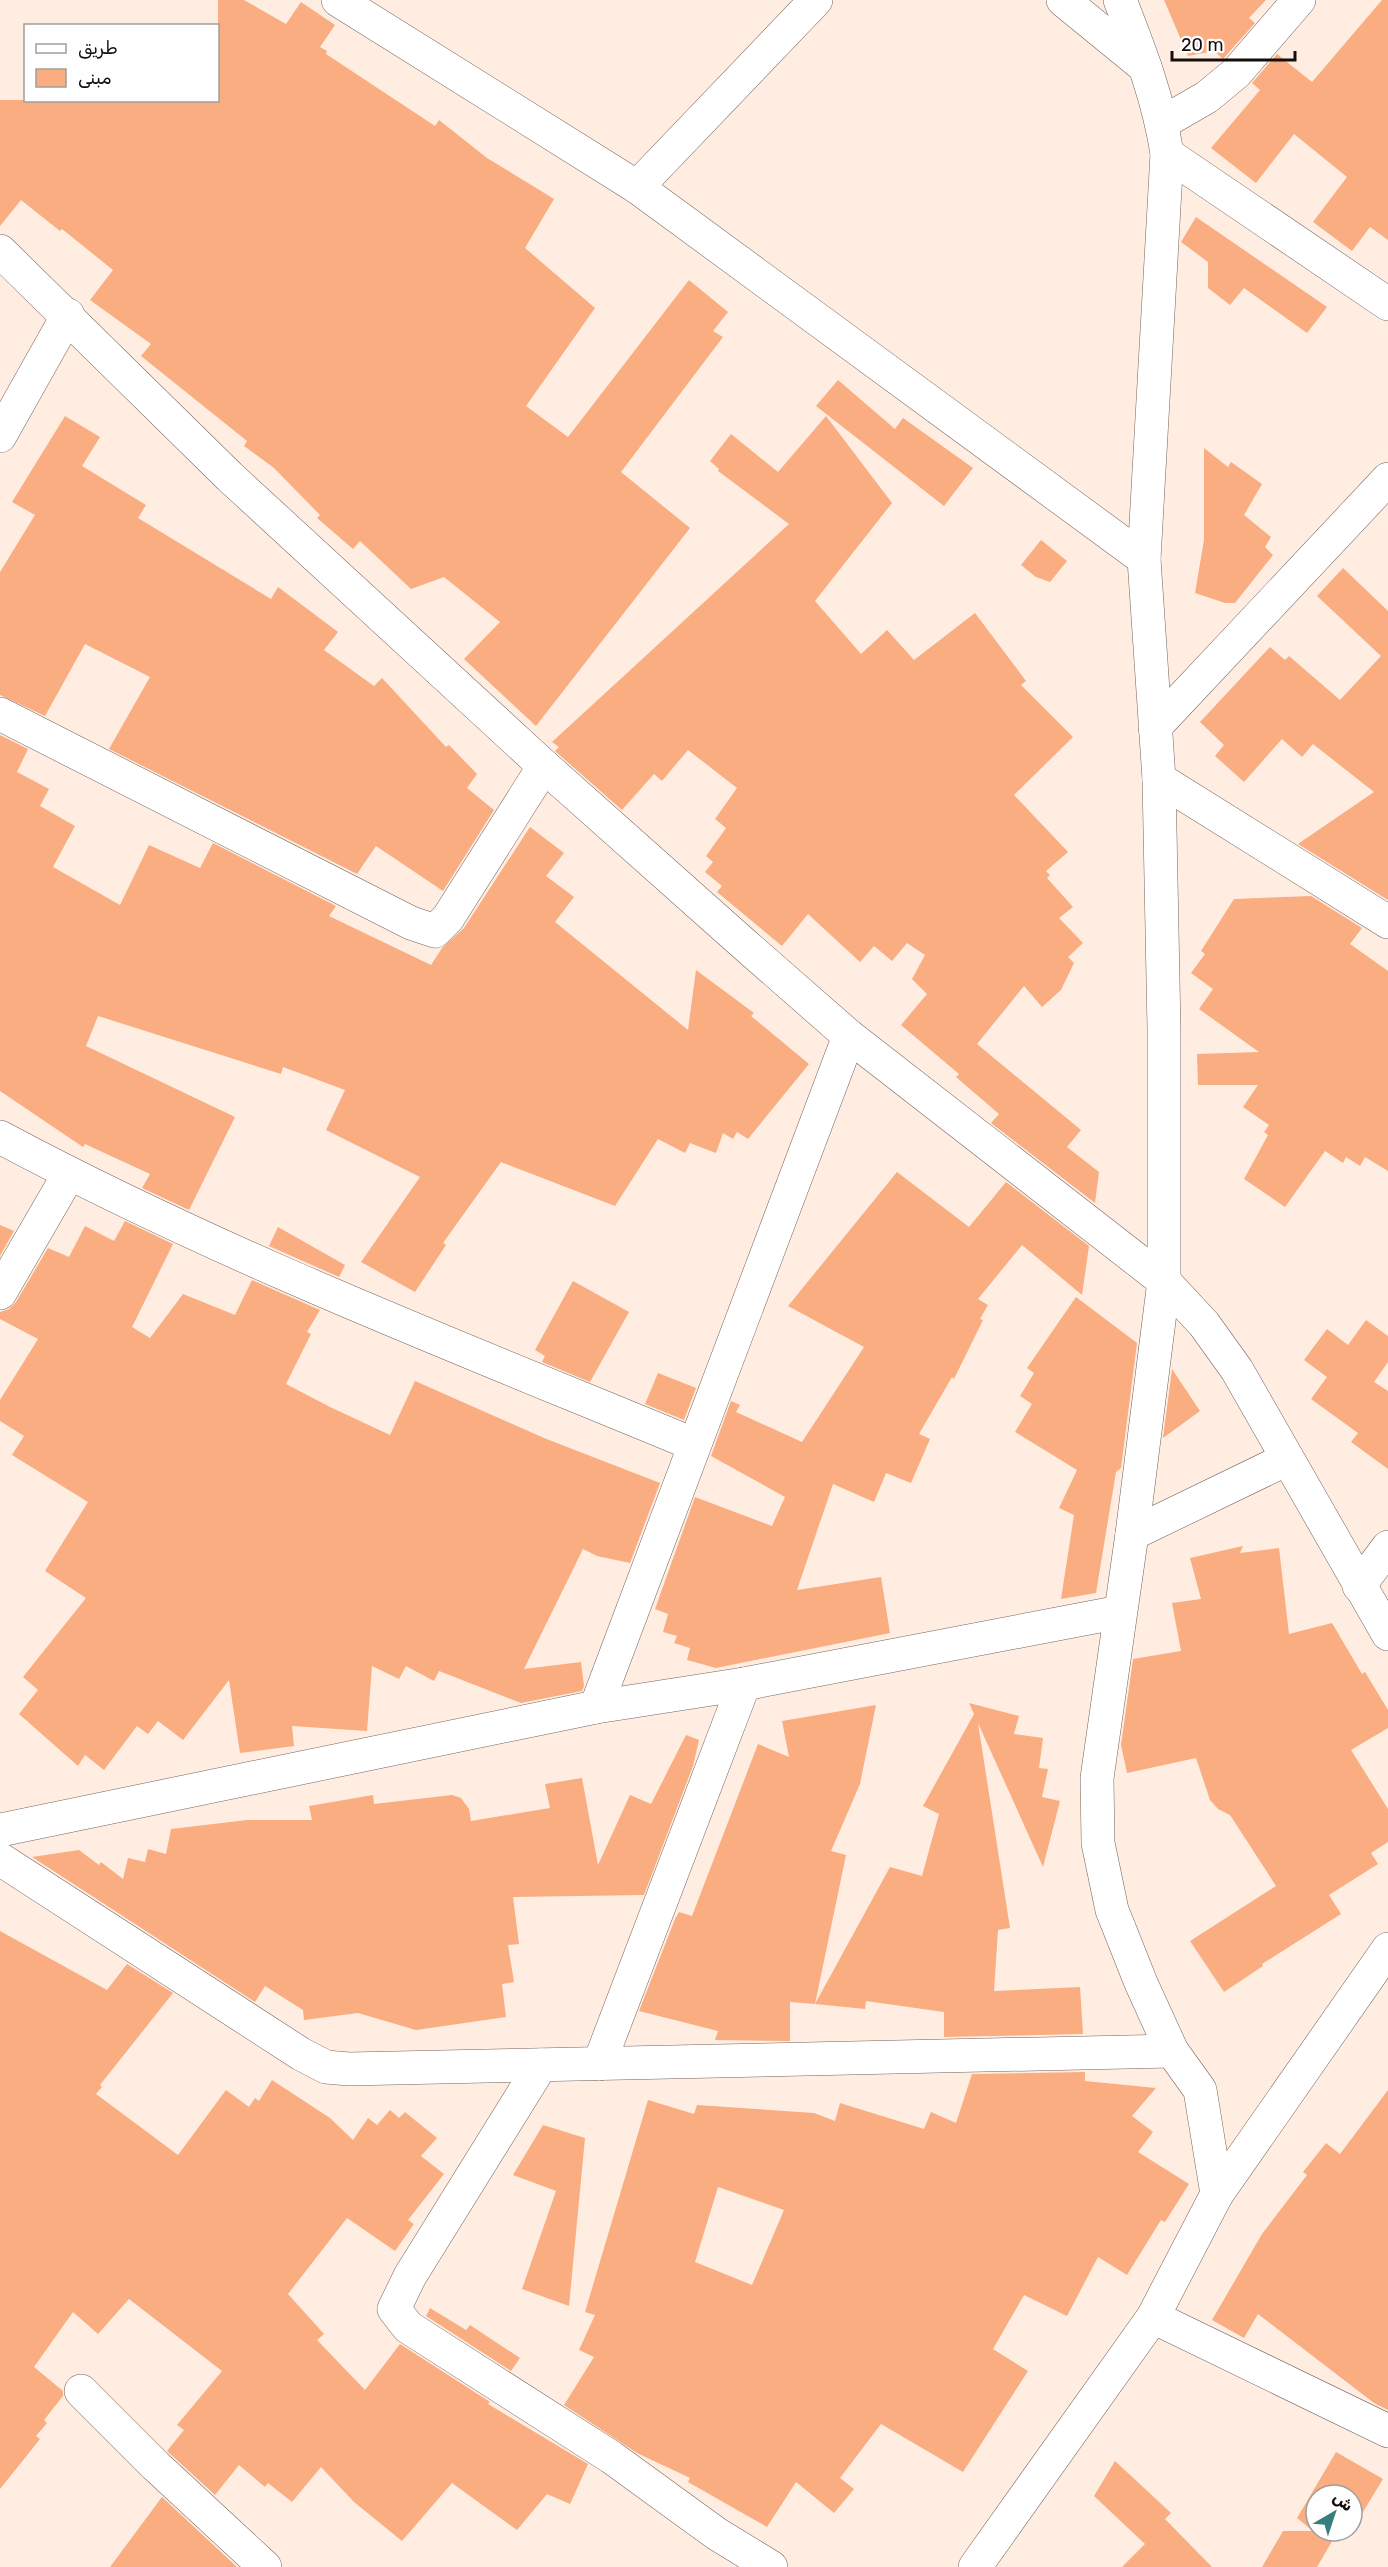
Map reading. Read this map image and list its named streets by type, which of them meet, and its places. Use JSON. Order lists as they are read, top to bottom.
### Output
{
  "legend": ["طريق", "مبنى"],
  "scale_bar": "20 m",
  "north": "top right"
}
